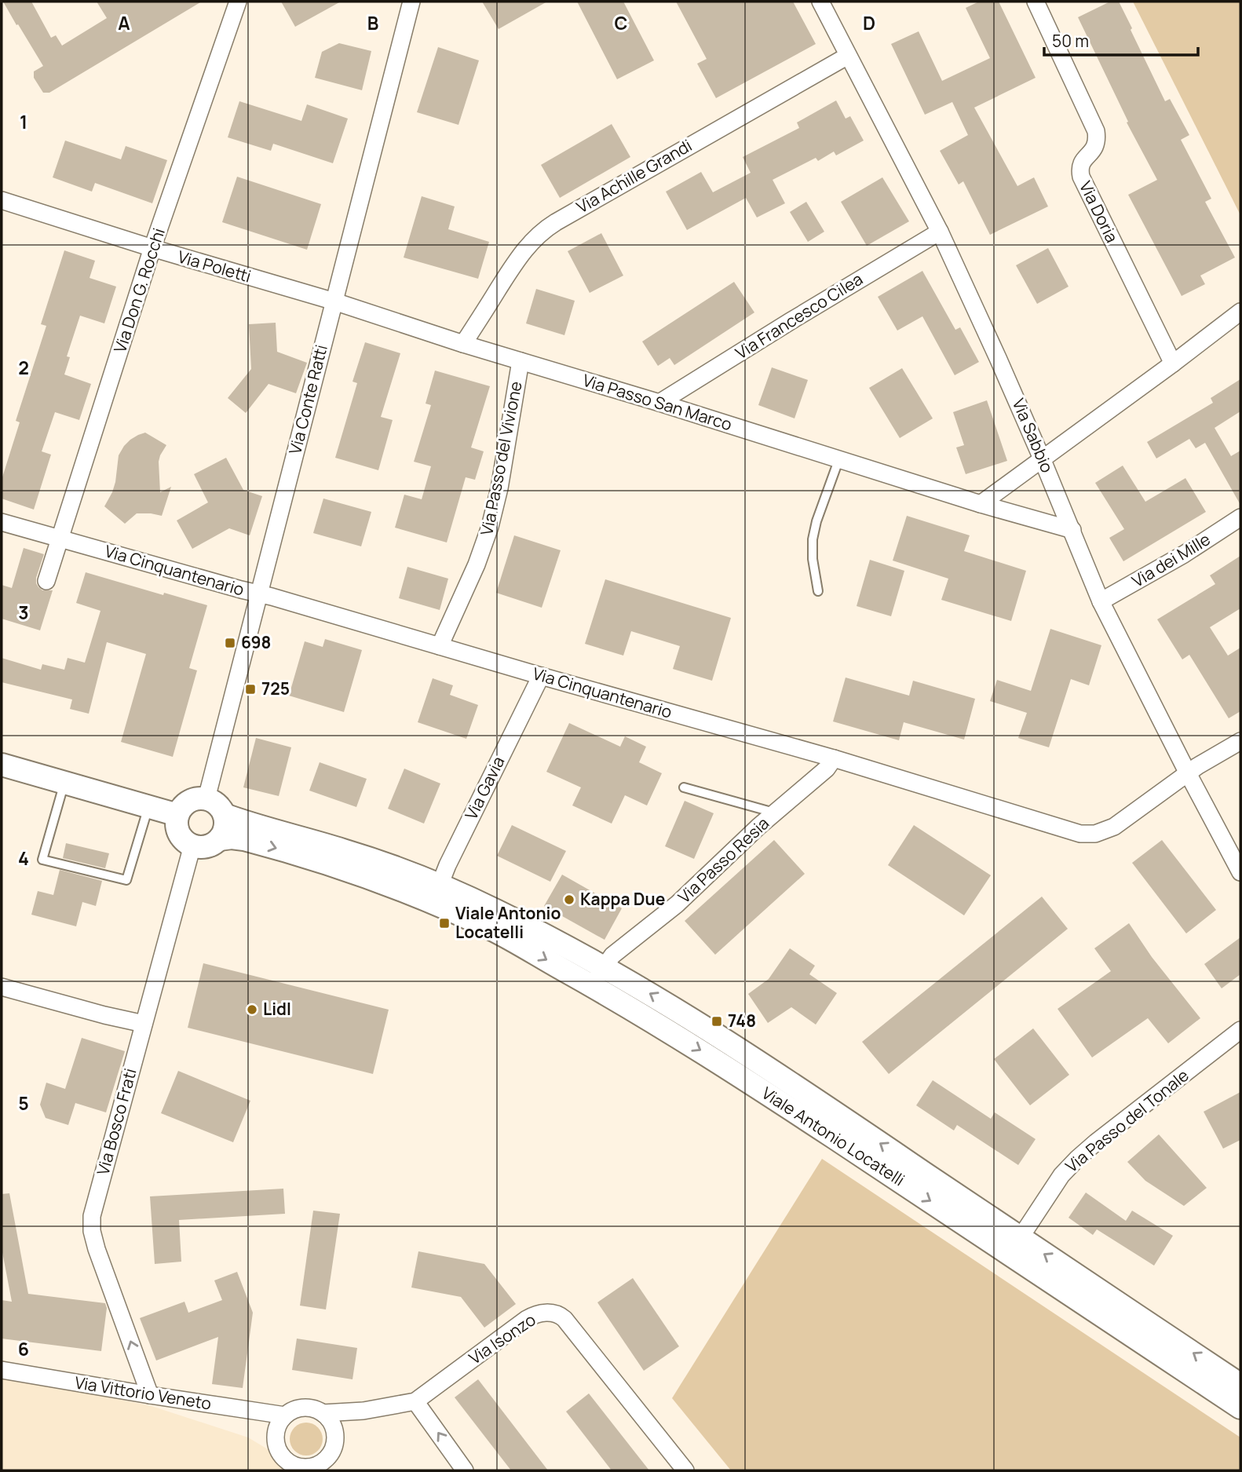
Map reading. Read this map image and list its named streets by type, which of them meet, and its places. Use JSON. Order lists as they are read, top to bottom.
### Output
{
  "streets": {
    "street": [
      "Via Achille Grandi",
      "Via Doria",
      "Via Poletti",
      "Via Don G. Rocchi",
      "Via Francesco Cilea",
      "Via Conte Ratti",
      "Via Passo San Marco",
      "Via Sabbio",
      "Via Passo del Vivione",
      "Via dei Mille",
      "Via Cinquantenario",
      "Via Gavia",
      "Via Passo Resia",
      "Via Passo del Tonale",
      "Via Bosco Frati",
      "Viale Antonio Locatelli",
      "Via Isonzo",
      "Via Vittorio Veneto"
    ]
  },
  "crossings": [
    ["Via Achille Grandi", "Via Passo San Marco"],
    ["Via Achille Grandi", "Via Sabbio"],
    ["Via Poletti", "Via Don G. Rocchi"],
    ["Via Poletti", "Via Conte Ratti"],
    ["Via Poletti", "Via Passo San Marco"],
    ["Via Don G. Rocchi", "Via Cinquantenario"],
    ["Via Francesco Cilea", "Via Passo San Marco"],
    ["Via Francesco Cilea", "Via Sabbio"],
    ["Via Conte Ratti", "Via Passo San Marco"],
    ["Via Conte Ratti", "Via Cinquantenario"],
    ["Via Conte Ratti", "Via Bosco Frati"],
    ["Via Conte Ratti", "Viale Antonio Locatelli"],
    ["Via Passo San Marco", "Via Sabbio"],
    ["Via Passo San Marco", "Via Passo del Vivione"],
    ["Via Sabbio", "Via dei Mille"],
    ["Via Sabbio", "Via Cinquantenario"],
    ["Via Passo del Vivione", "Via Cinquantenario"],
    ["Via Cinquantenario", "Via Gavia"],
    ["Via Cinquantenario", "Via Passo Resia"],
    ["Via Gavia", "Viale Antonio Locatelli"],
    ["Via Passo Resia", "Viale Antonio Locatelli"],
    ["Via Passo del Tonale", "Viale Antonio Locatelli"],
    ["Via Bosco Frati", "Viale Antonio Locatelli"],
    ["Via Bosco Frati", "Via Vittorio Veneto"],
    ["Via Isonzo", "Via Vittorio Veneto"]
  ],
  "one_way": ["Via Bosco Frati"],
  "places": {
    "transit": [
      "698",
      "725",
      "Viale Antonio Locatelli",
      "748"
    ],
    "other": ["Kappa Due", "Lidl"]
  },
  "scale_bar": "50 m",
  "grid": {
    "columns": [
      "A",
      "B",
      "C",
      "D"
    ],
    "rows": [
      "1",
      "2",
      "3",
      "4",
      "5",
      "6"
    ]
  }
}
